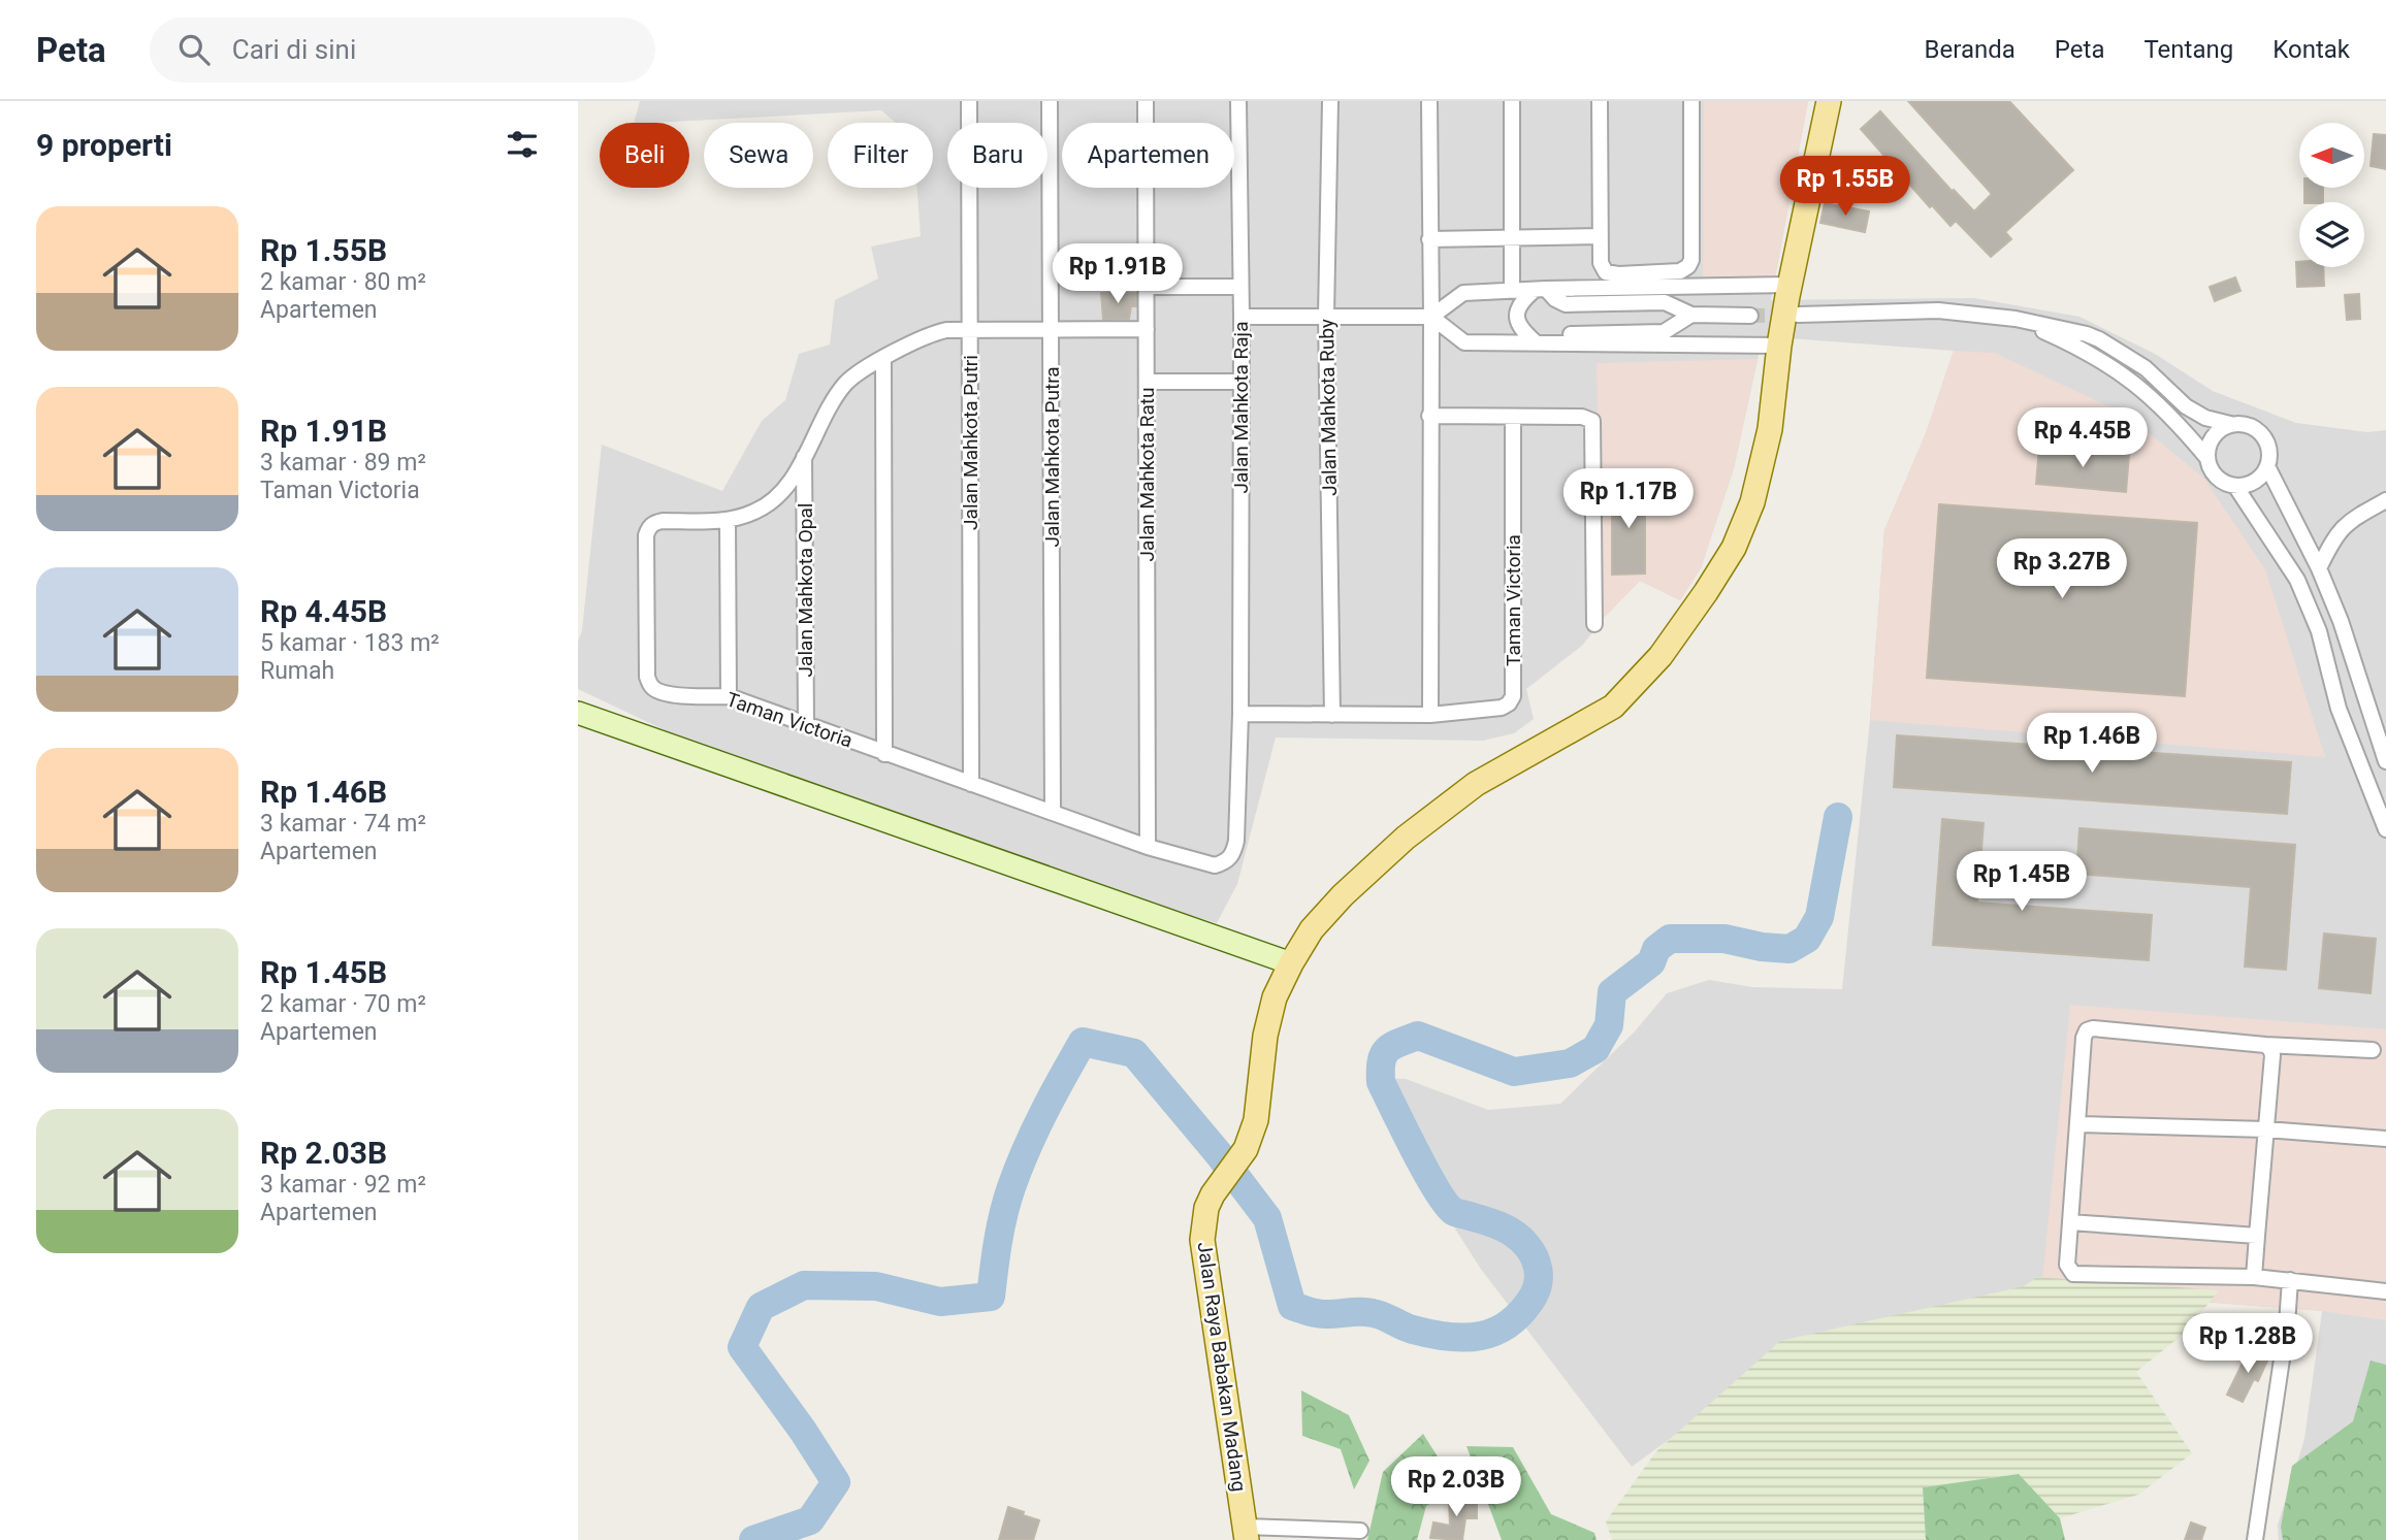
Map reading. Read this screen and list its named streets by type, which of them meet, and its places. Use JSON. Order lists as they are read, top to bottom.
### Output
{
  "streets": {
    "main road": ["Jalan Raya Babakan Madang"],
    "street": [
      "Jalan Mahkota Raja",
      "Jalan Mahkota Ruby",
      "Jalan Mahkota Putri",
      "Jalan Mahkota Putra",
      "Jalan Mahkota Ratu",
      "Jalan Mahkota Opal",
      "Taman Victoria"
    ]
  },
  "crossings": [
    ["Jalan Mahkota Raja", "Taman Victoria"],
    ["Jalan Mahkota Ruby", "Taman Victoria"],
    ["Jalan Mahkota Putri", "Taman Victoria"],
    ["Jalan Mahkota Putra", "Taman Victoria"],
    ["Jalan Mahkota Ratu", "Taman Victoria"],
    ["Jalan Mahkota Opal", "Taman Victoria"]
  ],
  "north": "left",
  "page": {
    "header": "Peta",
    "search": "Cari di sini",
    "nav": [
      "Beranda",
      "Peta",
      "Tentang",
      "Kontak"
    ],
    "heading": "9 properti",
    "chip": [
      "Beli",
      "Sewa",
      "Filter",
      "Baru",
      "Apartemen"
    ],
    "price": [
      "Rp 1.55B",
      "Rp 1.91B",
      "Rp 4.45B",
      "Rp 1.17B",
      "Rp 3.27B",
      "Rp 1.46B",
      "Rp 1.45B",
      "Rp 1.28B",
      "Rp 2.03B"
    ],
    "list": [
      {
        "name": "Rp 1.55B",
        "note": "2 kamar · 80 m² · Apartemen"
      },
      {
        "name": "Rp 1.91B",
        "note": "3 kamar · 89 m² · Taman Victoria"
      },
      {
        "name": "Rp 4.45B",
        "note": "5 kamar · 183 m² · Rumah"
      },
      {
        "name": "Rp 1.46B",
        "note": "3 kamar · 74 m² · Apartemen"
      },
      {
        "name": "Rp 1.45B",
        "note": "2 kamar · 70 m² · Apartemen"
      },
      {
        "name": "Rp 2.03B",
        "note": "3 kamar · 92 m² · Apartemen"
      }
    ]
  }
}
